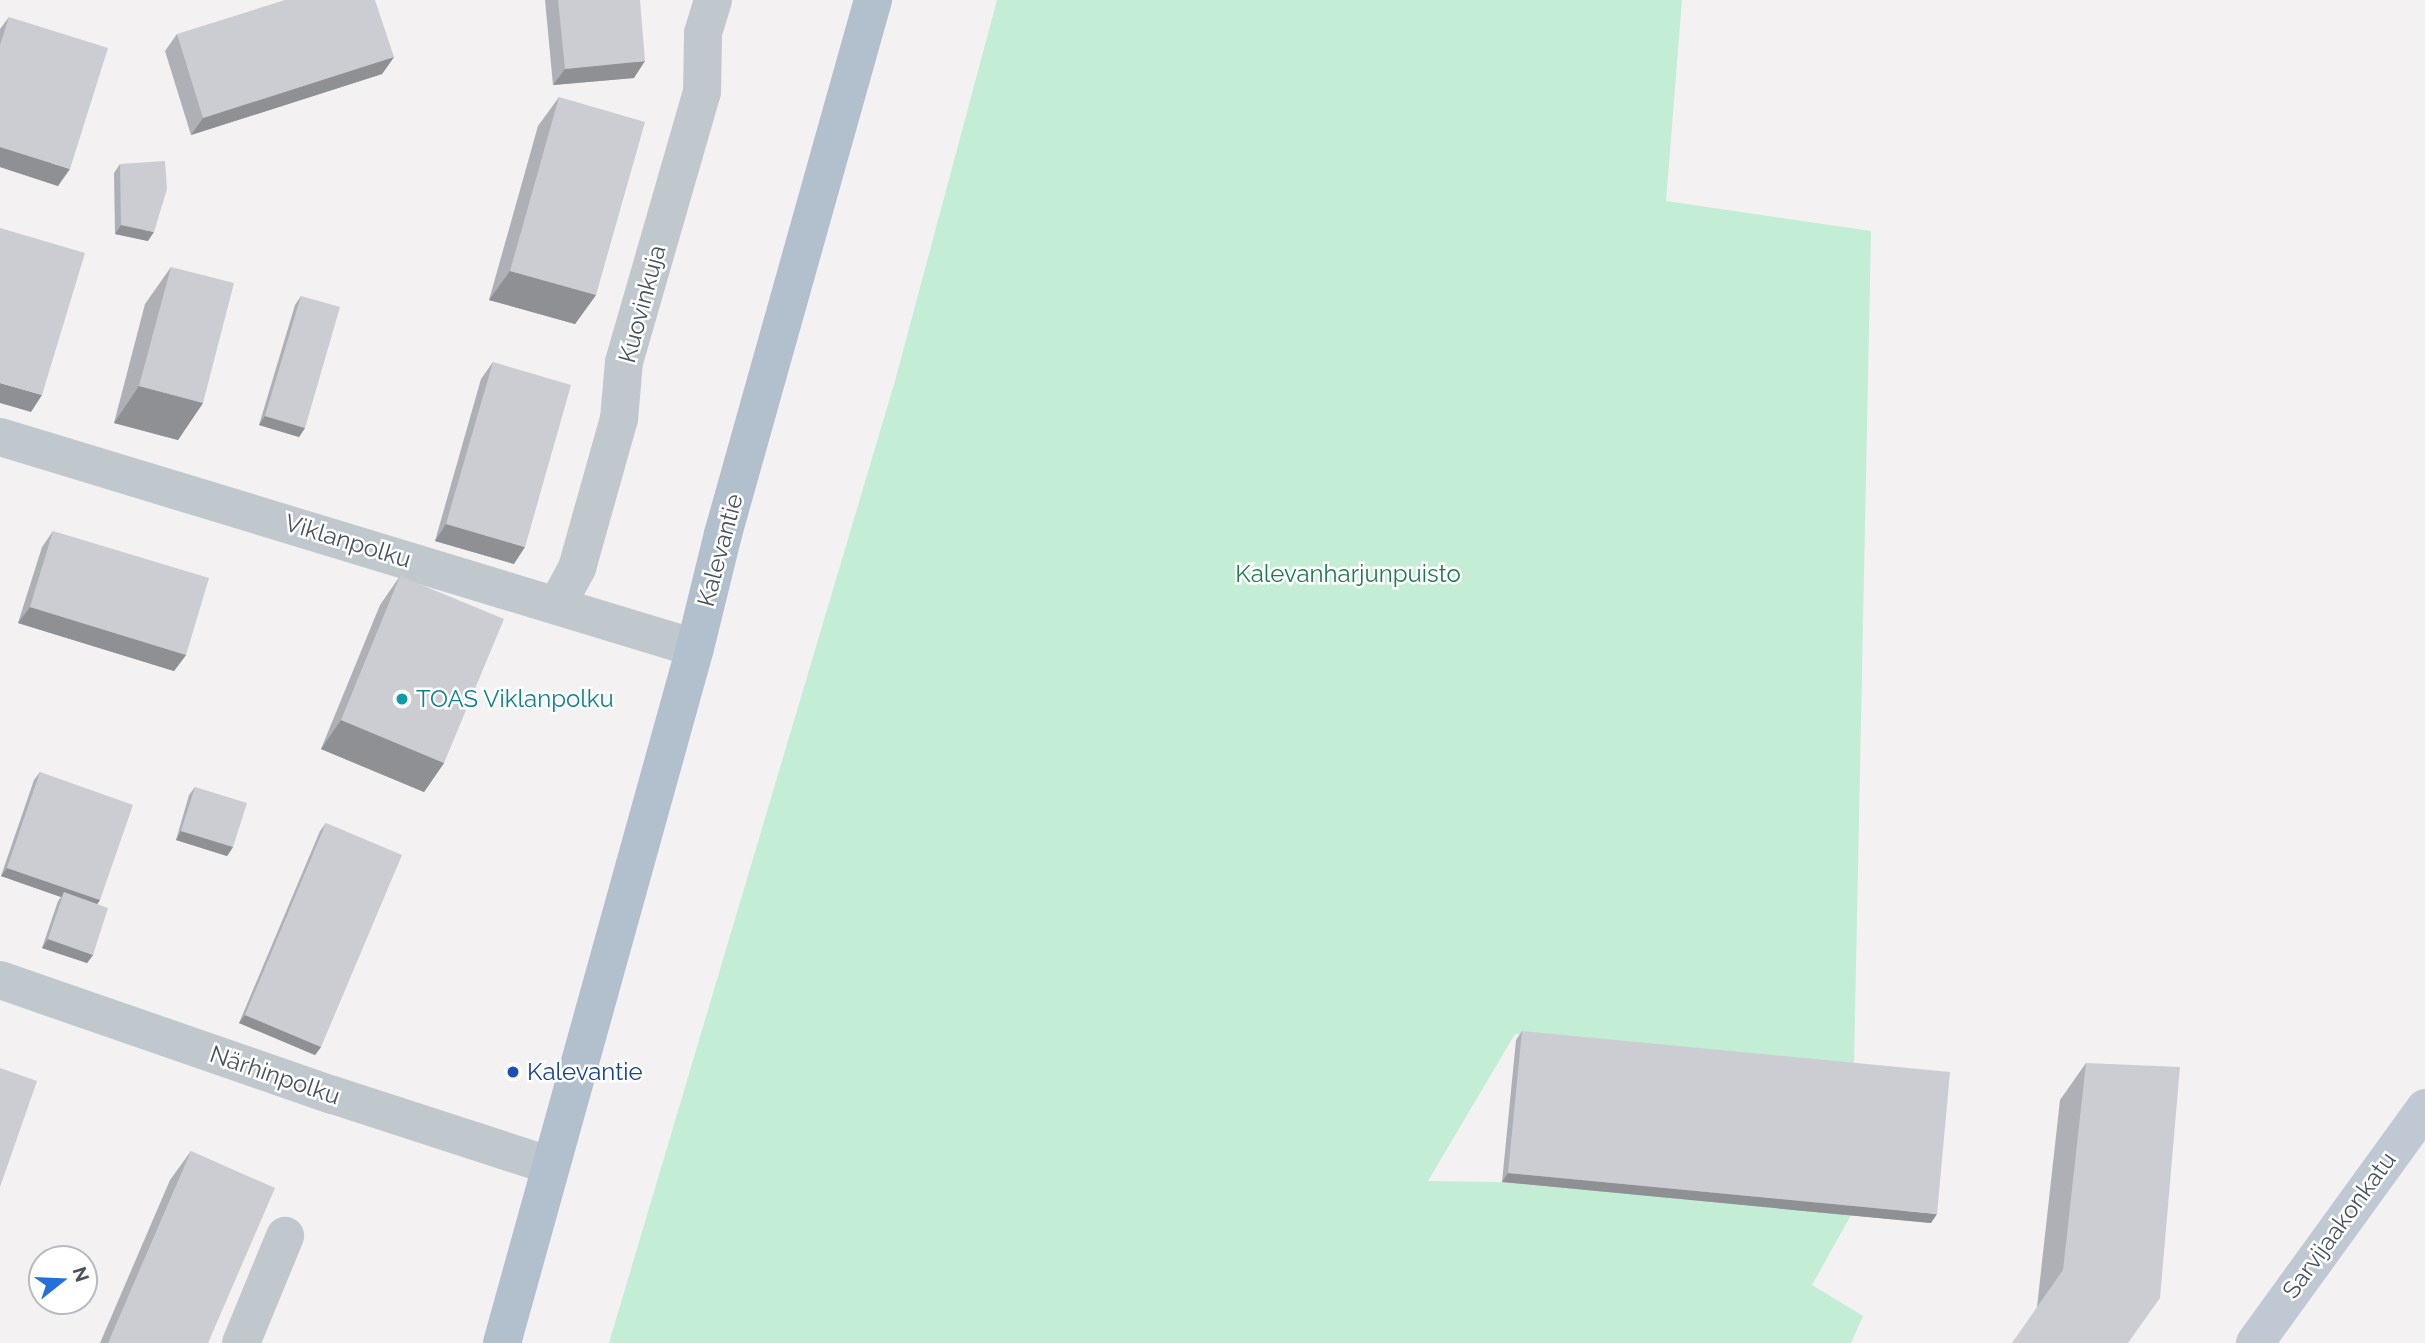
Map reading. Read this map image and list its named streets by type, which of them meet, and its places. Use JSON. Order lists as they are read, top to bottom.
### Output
{
  "streets": {
    "main road": ["Kalevantie"],
    "street": [
      "Kuovinkuja",
      "Viklanpolku",
      "Närhinpolku",
      "Sarvijaakonkatu"
    ]
  },
  "crossings": [
    ["Kuovinkuja", "Viklanpolku"],
    ["Viklanpolku", "Kalevantie"],
    ["Kalevantie", "Närhinpolku"]
  ],
  "parks": ["Kalevanharjunpuisto"],
  "places": ["TOAS Viklanpolku", "Kalevantie"],
  "north": "right"
}
